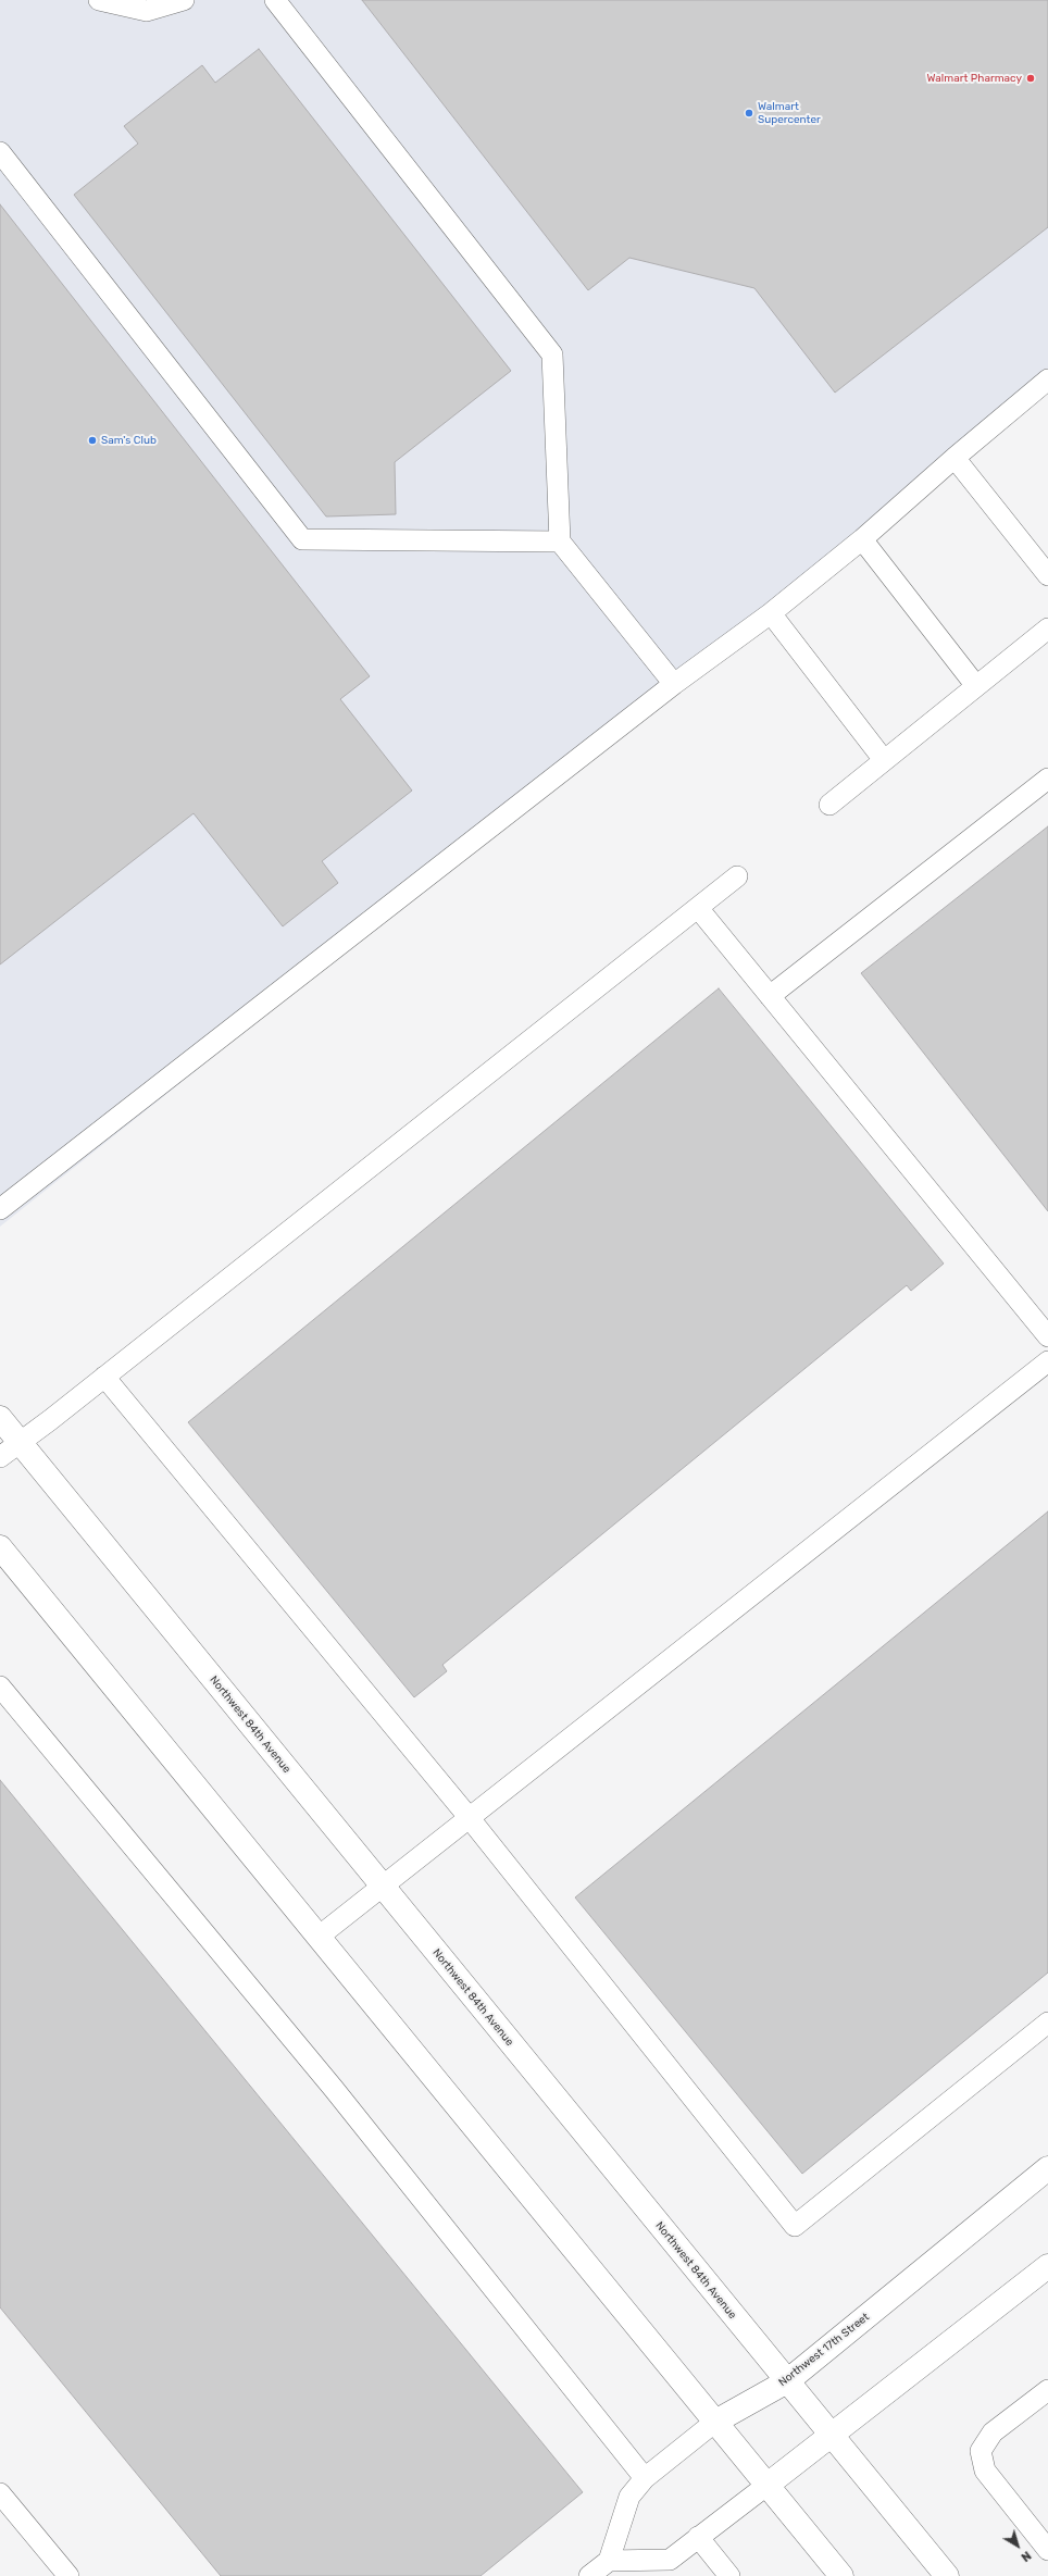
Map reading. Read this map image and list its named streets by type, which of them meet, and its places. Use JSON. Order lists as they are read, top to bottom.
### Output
{
  "streets": {
    "street": ["Northwest 84th Avenue", "Northwest 17th Street"]
  },
  "crossings": [
    ["Northwest 84th Avenue", "Northwest 17th Street"]
  ],
  "places": ["Walmart Pharmacy", "Walmart Supercenter", "Sam's Club"],
  "north": "bottom right"
}
